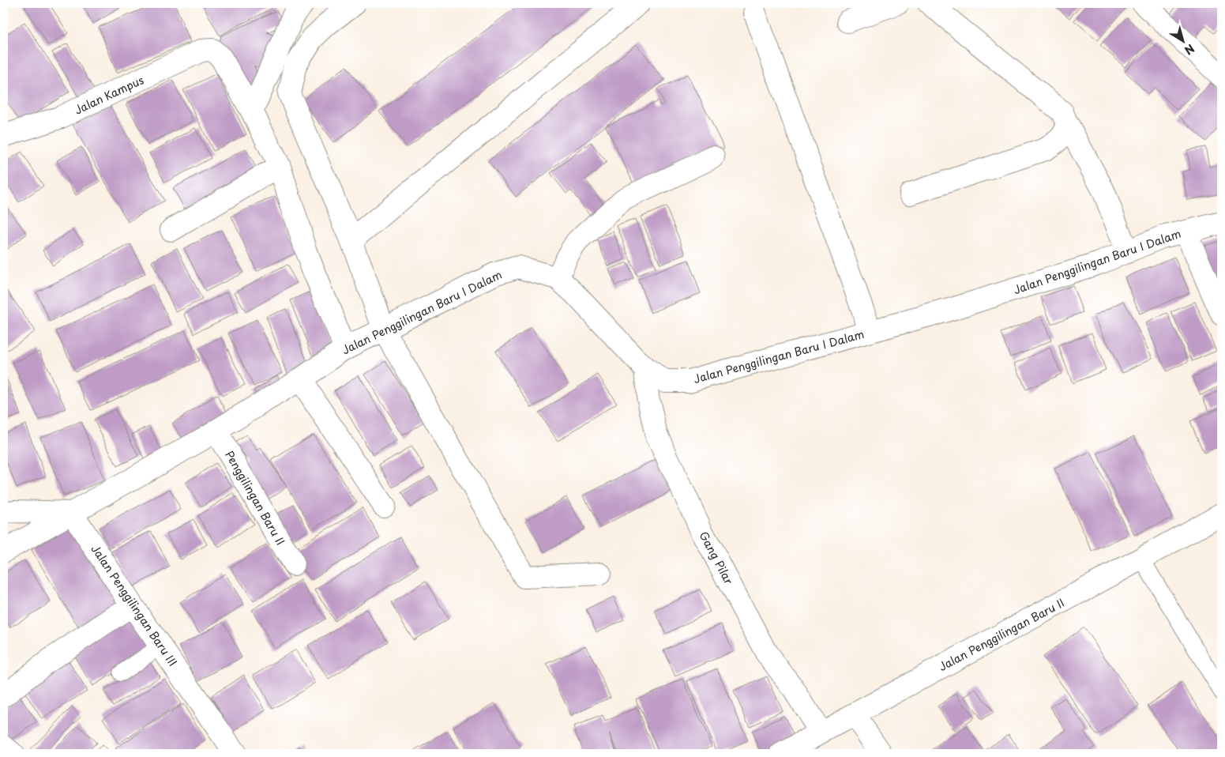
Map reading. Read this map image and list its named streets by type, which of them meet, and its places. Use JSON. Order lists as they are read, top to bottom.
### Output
{
  "streets": {
    "street": [
      "Jalan Kampus",
      "Jalan Penggilingan Baru I Dalam",
      "Penggilingan Baru II",
      "Gang Pilar",
      "Jalan Penggilingan Baru III",
      "Jalan Penggilingan Baru II"
    ]
  },
  "crossings": [
    ["Jalan Penggilingan Baru I Dalam", "Penggilingan Baru II"],
    ["Jalan Penggilingan Baru I Dalam", "Gang Pilar"],
    ["Jalan Penggilingan Baru I Dalam", "Jalan Penggilingan Baru III"],
    ["Gang Pilar", "Jalan Penggilingan Baru II"]
  ],
  "north": "bottom right"
}
